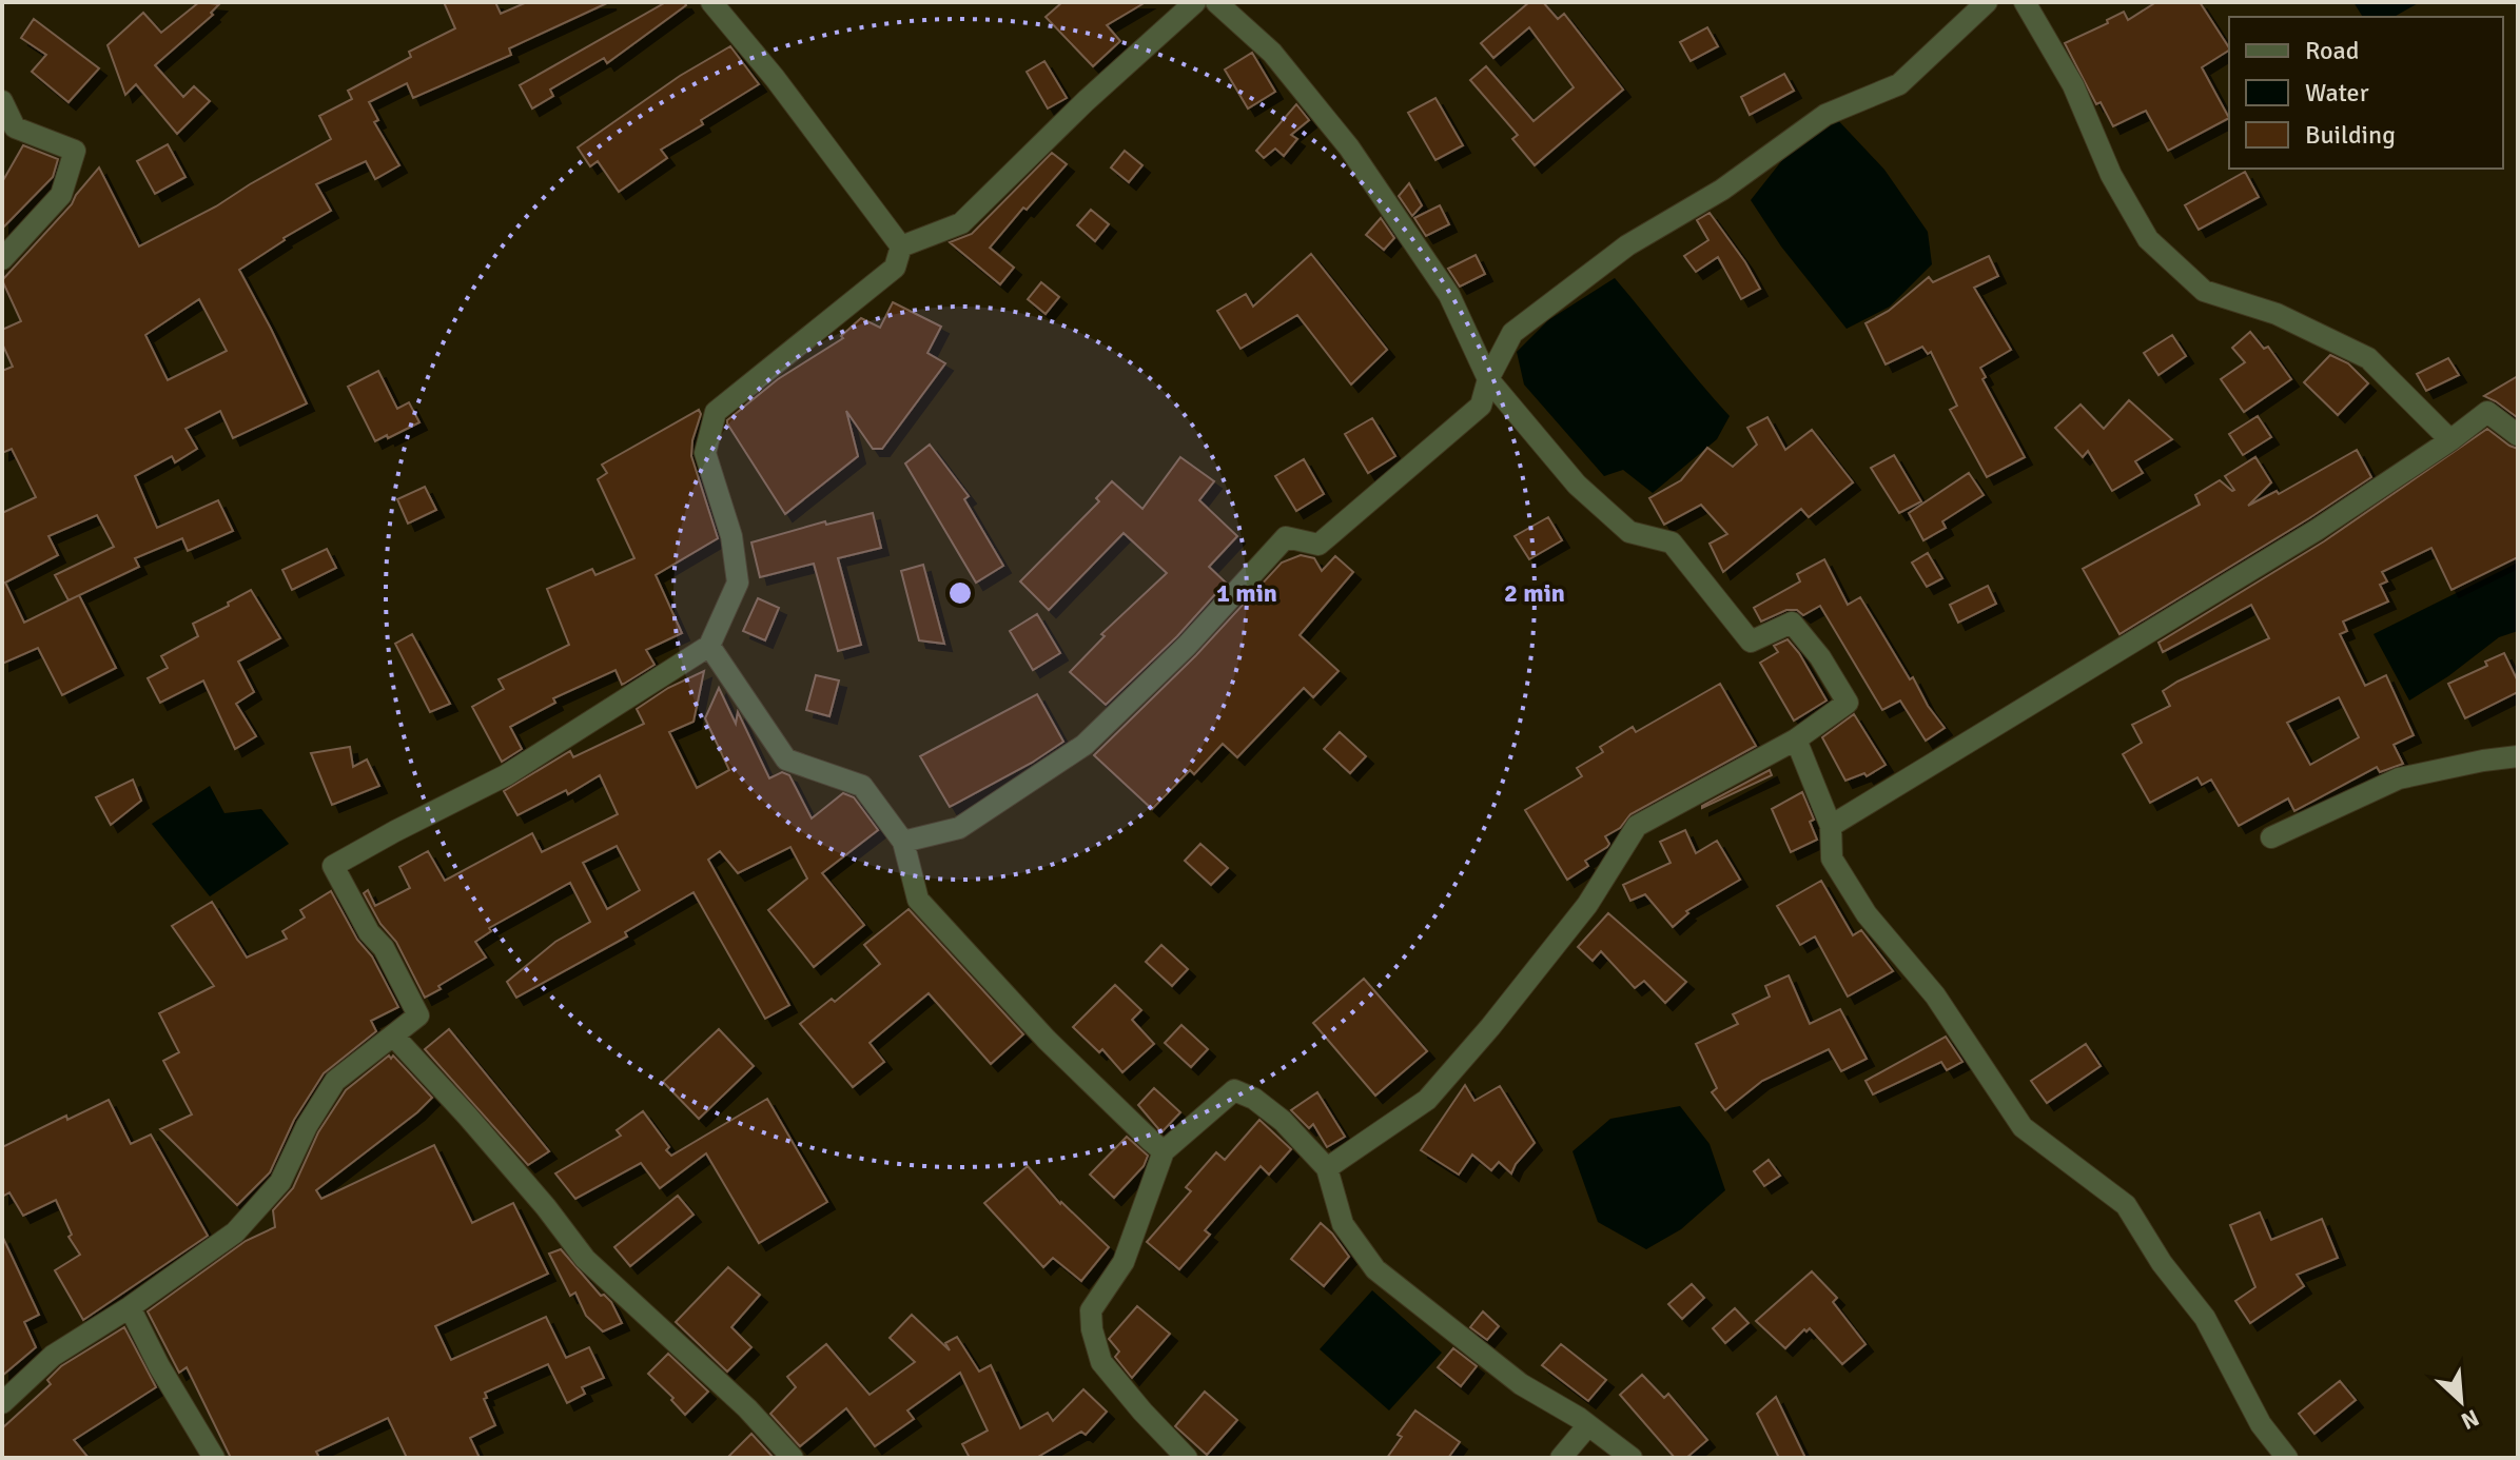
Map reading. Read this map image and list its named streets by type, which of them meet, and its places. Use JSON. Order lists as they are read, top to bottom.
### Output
{
  "legend": ["Road", "Water", "Building"],
  "north": "bottom right",
  "rings": ["1 min", "2 min"]
}
